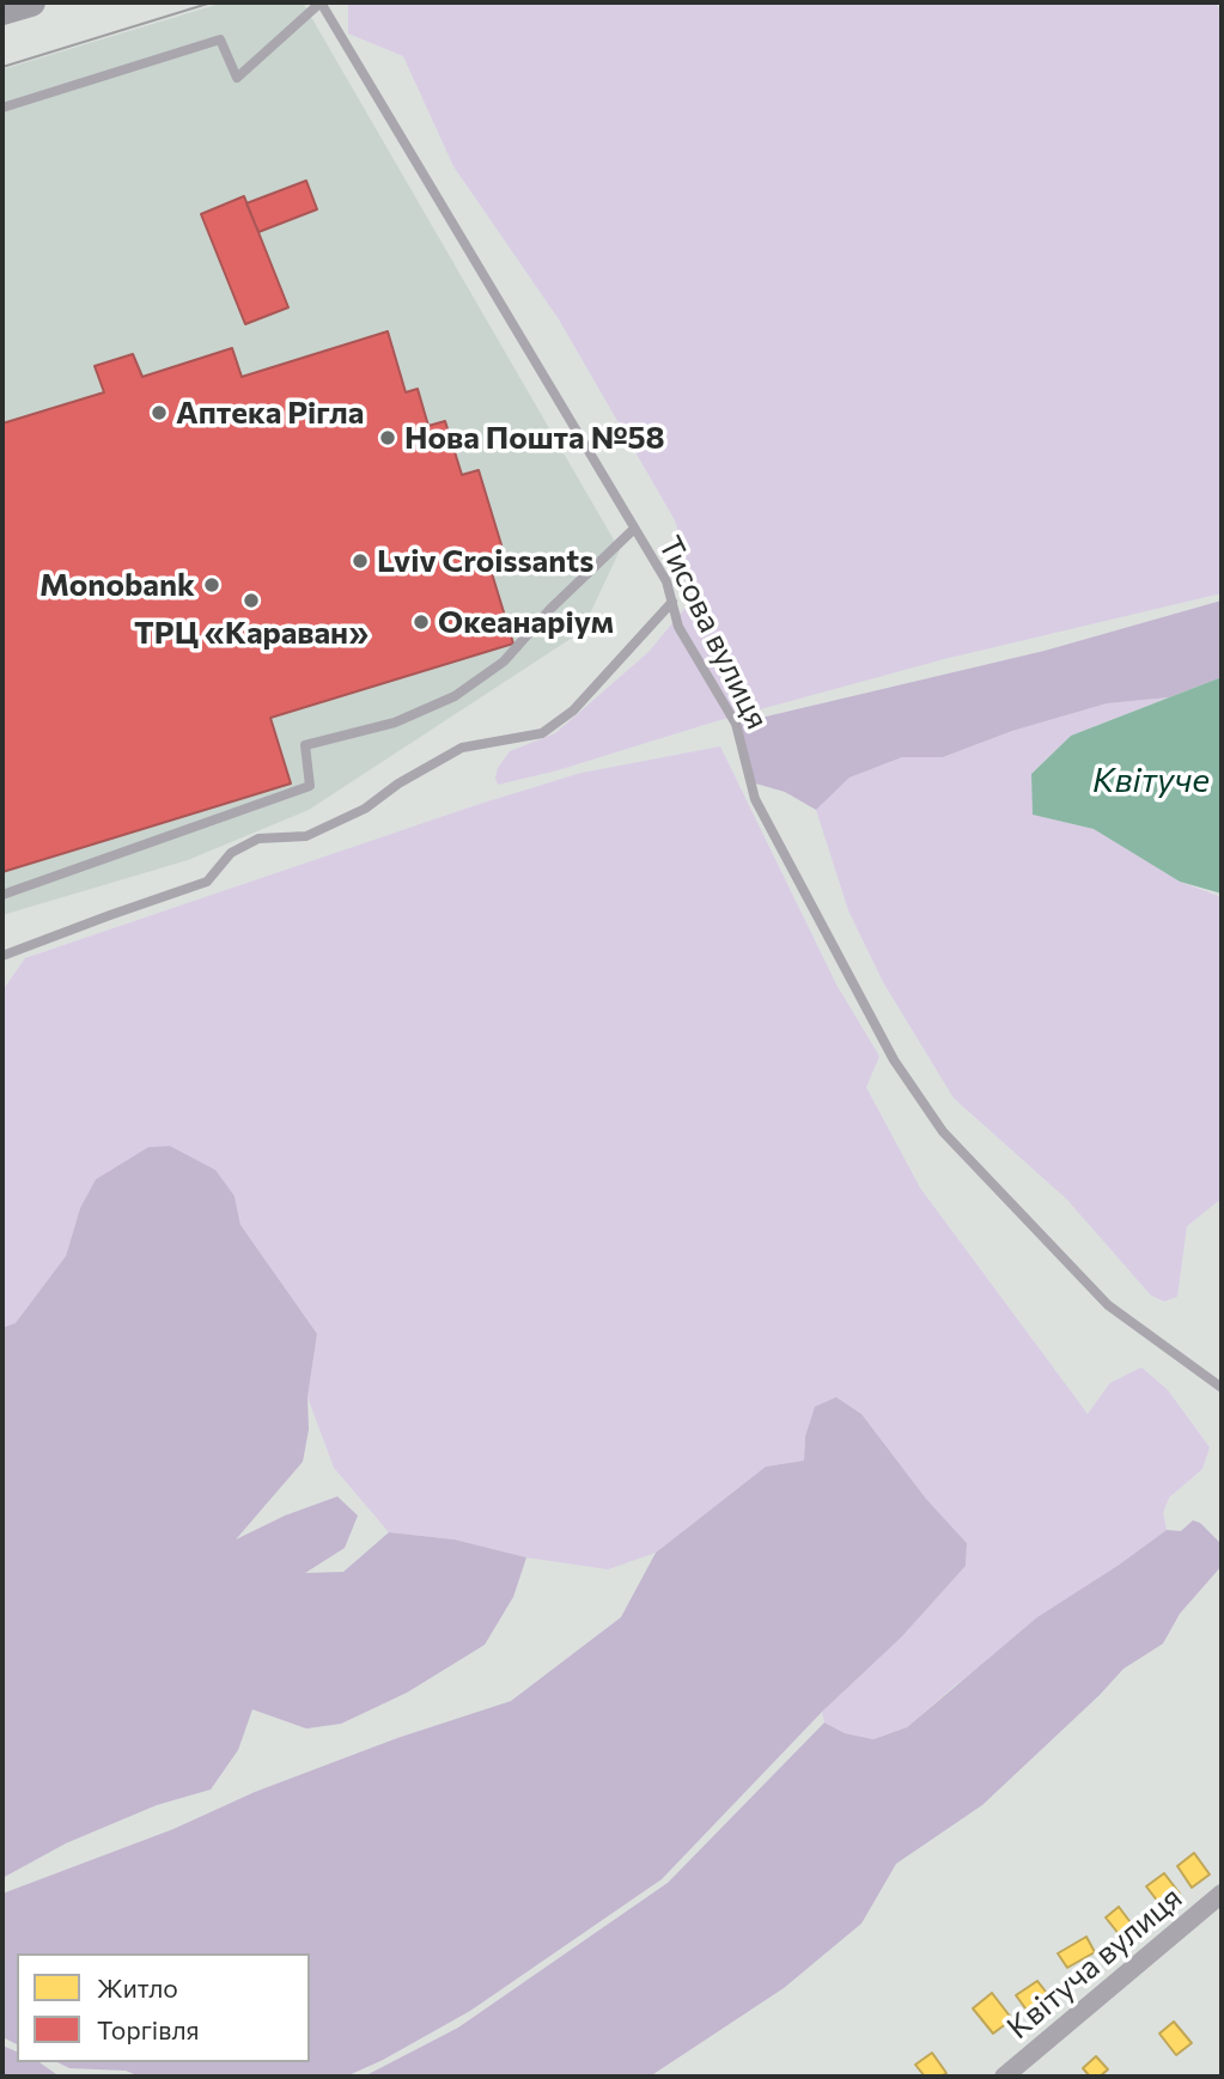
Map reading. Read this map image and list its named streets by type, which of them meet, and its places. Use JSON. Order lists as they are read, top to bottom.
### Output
{
  "streets": {
    "street": ["Квітуча вулиця"],
    "lane": ["Тисова вулиця"]
  },
  "water": ["Квітуче"],
  "places": [
    "Аптека Рігла",
    "Нова Пошта №58",
    "Lviv Croissants",
    "Monobank",
    "ТРЦ «Караван»",
    "Океанаріум"
  ],
  "legend": ["Житло", "Торгівля"]
}
